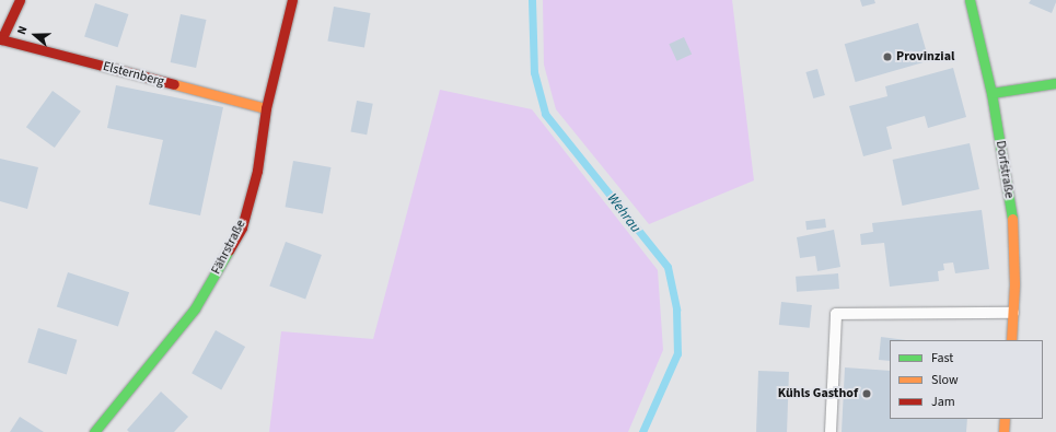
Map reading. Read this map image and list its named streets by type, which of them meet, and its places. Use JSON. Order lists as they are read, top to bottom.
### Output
{
  "streets": {
    "street": ["Elsternberg", "Dorfstraße", "Fährstraße"]
  },
  "crossings": [
    ["Elsternberg", "Fährstraße"]
  ],
  "water": ["Wehrau"],
  "places": ["Provinzial", "Kühls Gasthof"],
  "legend": ["Fast", "Slow", "Jam"],
  "north": "left"
}
